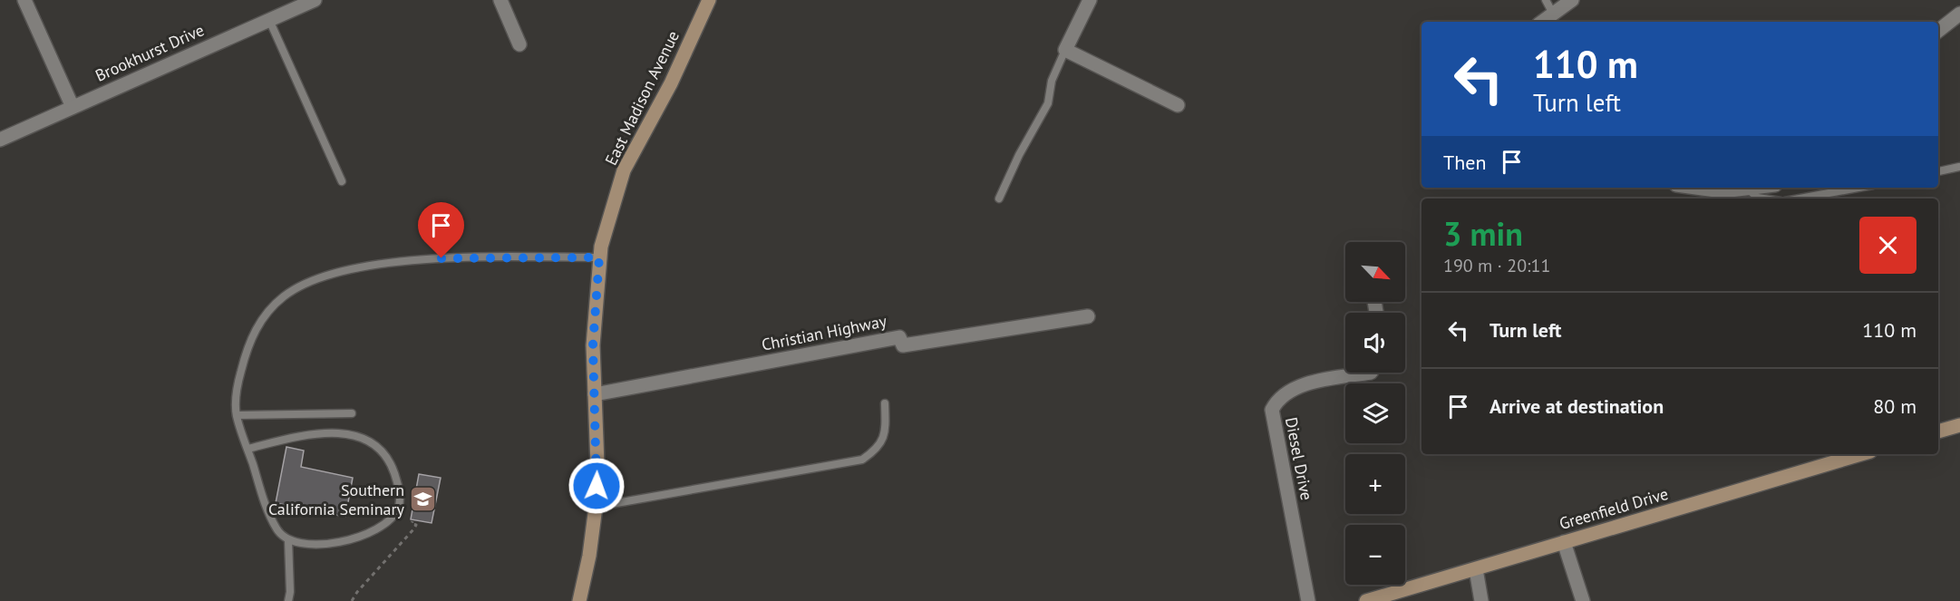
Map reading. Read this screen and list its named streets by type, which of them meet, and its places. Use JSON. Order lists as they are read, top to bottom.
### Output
{
  "streets": {
    "street": [
      "Brookhurst Drive",
      "East Madison Avenue",
      "Christian Highway",
      "Diesel Drive",
      "Greenfield Drive"
    ]
  },
  "crossings": [
    ["East Madison Avenue", "Christian Highway"]
  ],
  "places": {
    "school or university": ["Southern California Seminary"]
  },
  "north": "bottom right",
  "page": {
    "turn": ["110 m", "Turn left"],
    "then": "Then",
    "heading": ["3 min", "190 m · 20:11"],
    "map_buttons": ["+", "−"],
    "list": [
      {
        "name": "Turn left",
        "value": "110 m"
      },
      {
        "name": "Arrive at destination",
        "value": "80 m"
      }
    ]
  }
}
